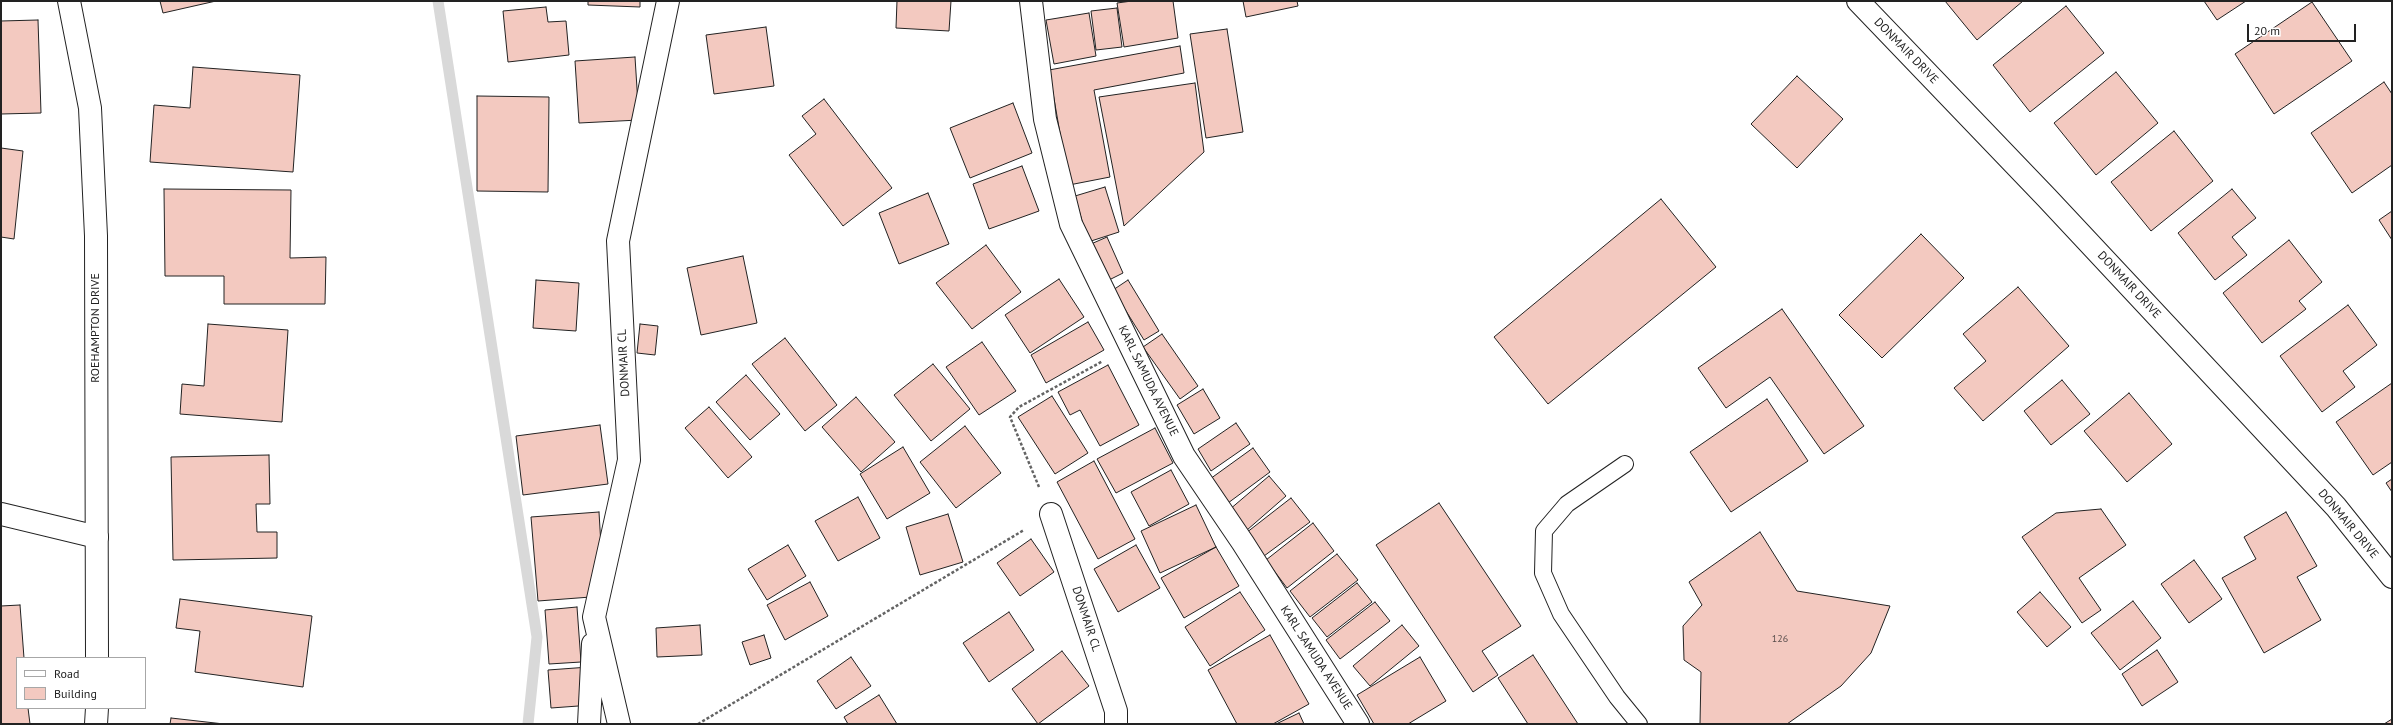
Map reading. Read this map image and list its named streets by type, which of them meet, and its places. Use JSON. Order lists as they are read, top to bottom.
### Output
{
  "streets": {
    "street": [
      "DONMAIR DRIVE",
      "ROEHAMPTON DRIVE",
      "DONMAIR CL",
      "KARL SAMUDA AVENUE"
    ]
  },
  "house_numbers": ["126"],
  "legend": ["Road", "Building"],
  "scale_bar": "20 m"
}
